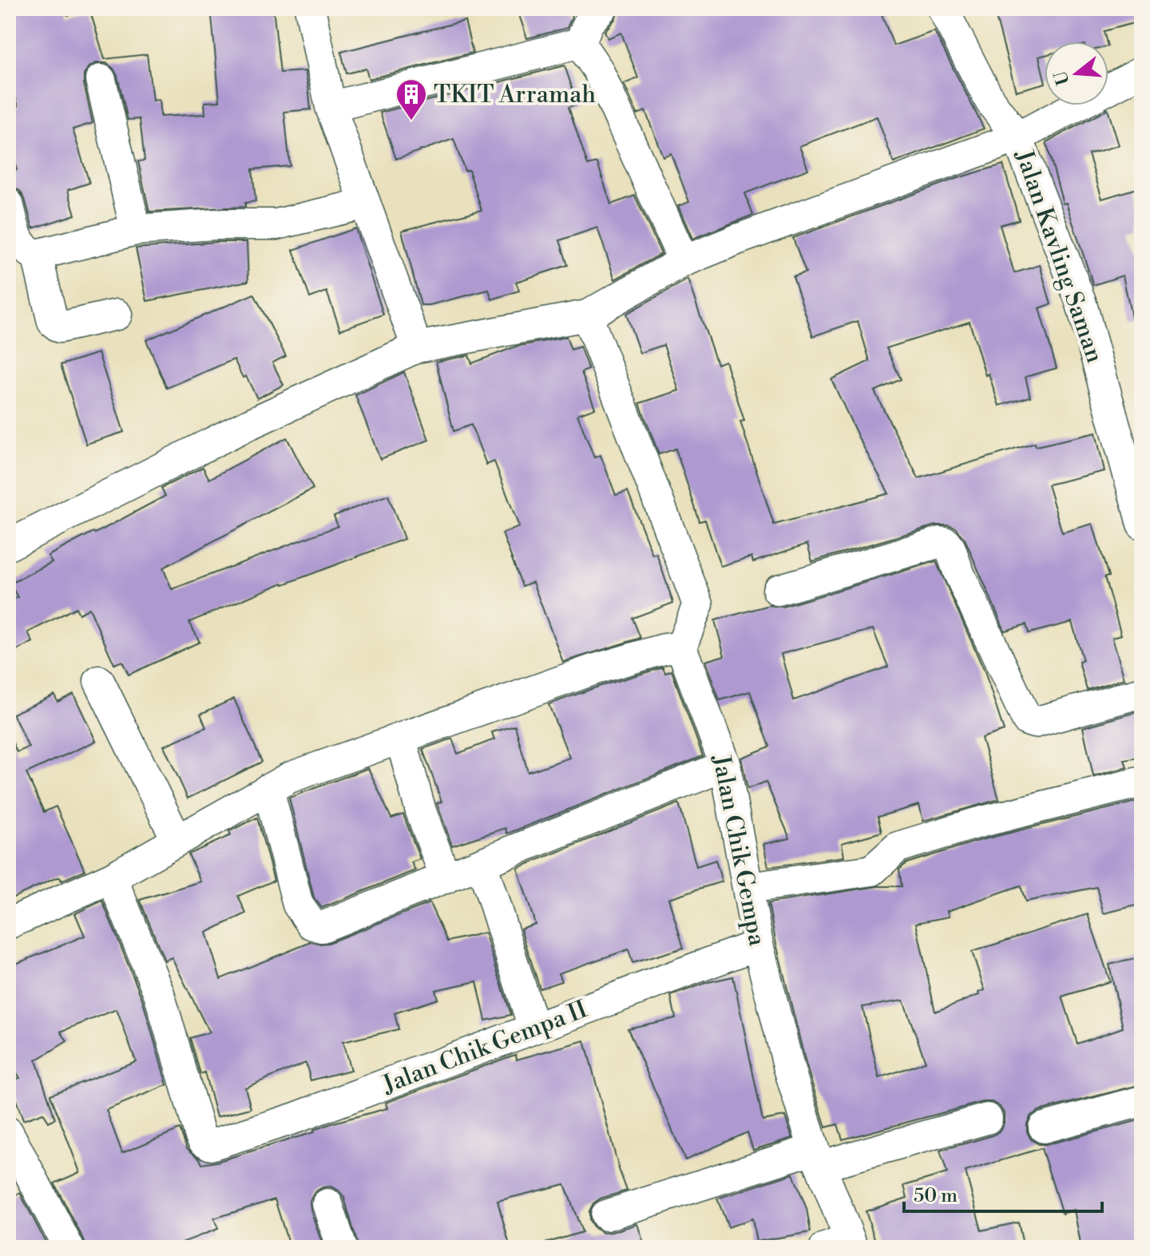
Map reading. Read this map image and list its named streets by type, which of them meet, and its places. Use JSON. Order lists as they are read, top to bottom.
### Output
{
  "streets": {
    "street": ["Jalan Kavling Saman", "Jalan Chik Gempa", "Jalan Chik Gempa II"]
  },
  "crossings": [
    ["Jalan Chik Gempa", "Jalan Chik Gempa II"]
  ],
  "places": {
    "building": ["TKIT Arramah"]
  },
  "scale_bar": "50 m",
  "north": "left"
}
